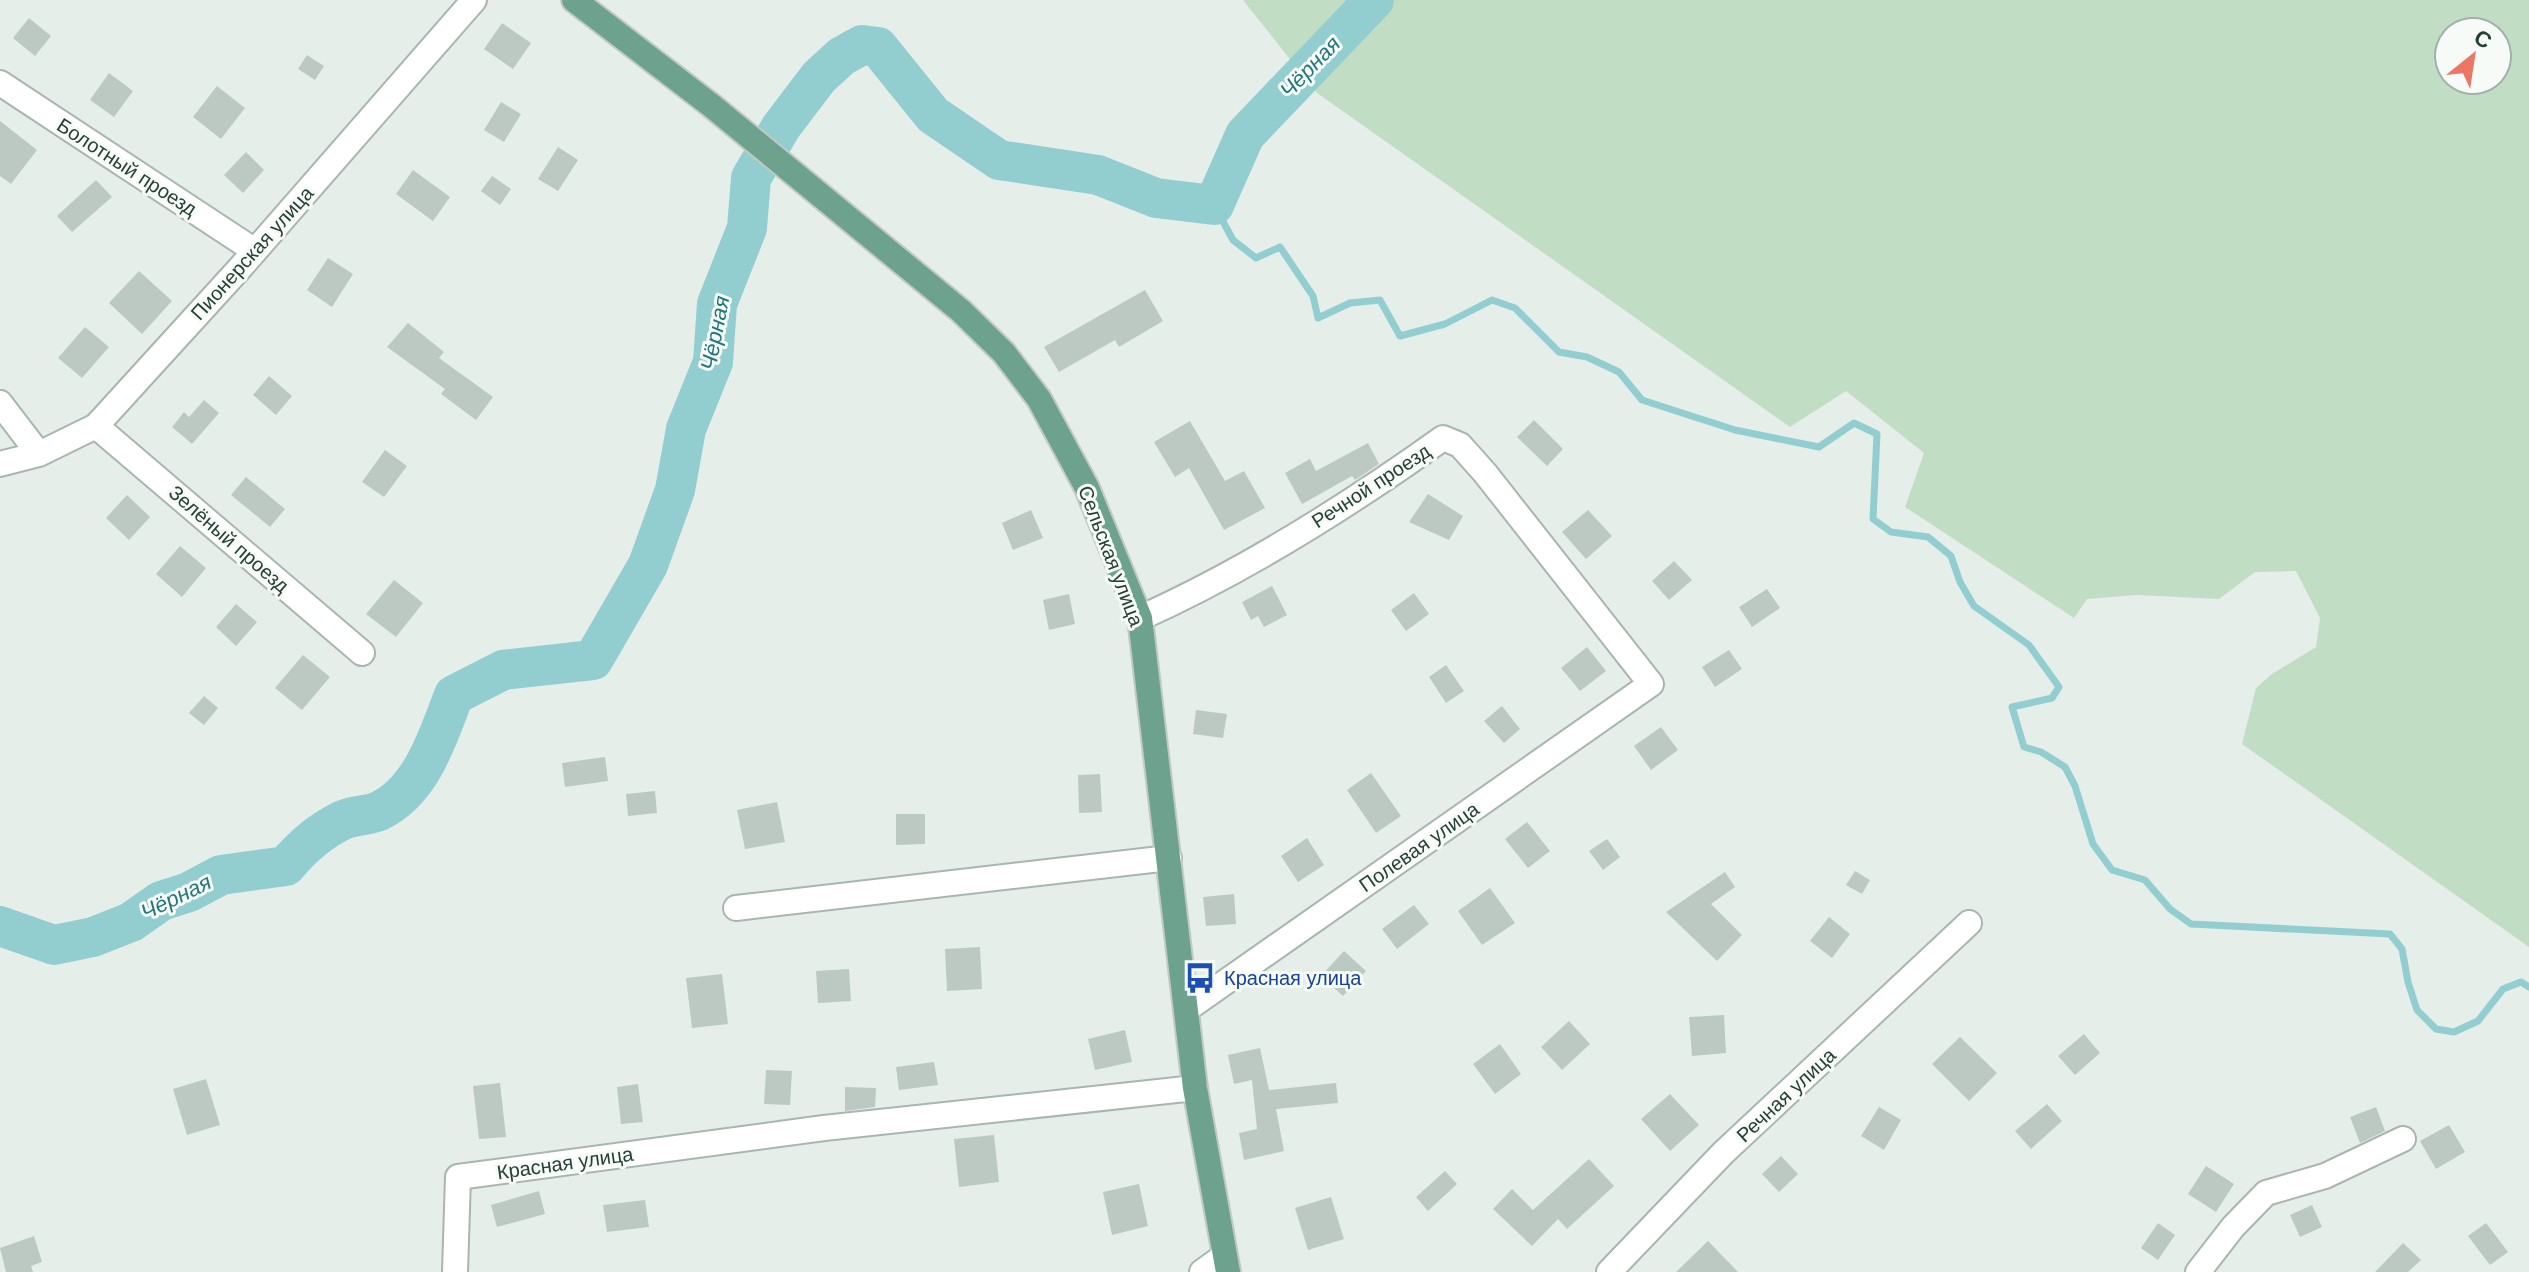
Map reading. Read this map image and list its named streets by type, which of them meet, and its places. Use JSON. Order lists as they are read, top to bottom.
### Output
{
  "streets": {
    "main road": ["Сельская улица"],
    "street": [
      "Болотный проезд",
      "Пионерская улица",
      "Речной проезд",
      "Зелёный проезд",
      "Полевая улица",
      "Речная улица",
      "Красная улица"
    ]
  },
  "crossings": [
    ["Болотный проезд", "Пионерская улица"],
    ["Пионерская улица", "Зелёный проезд"],
    ["Речной проезд", "Сельская улица"],
    ["Речной проезд", "Полевая улица"],
    ["Сельская улица", "Полевая улица"],
    ["Сельская улица", "Красная улица"]
  ],
  "water": ["Чёрная"],
  "places": {
    "bus stop": ["Красная улица"]
  },
  "north": "top right"
}
